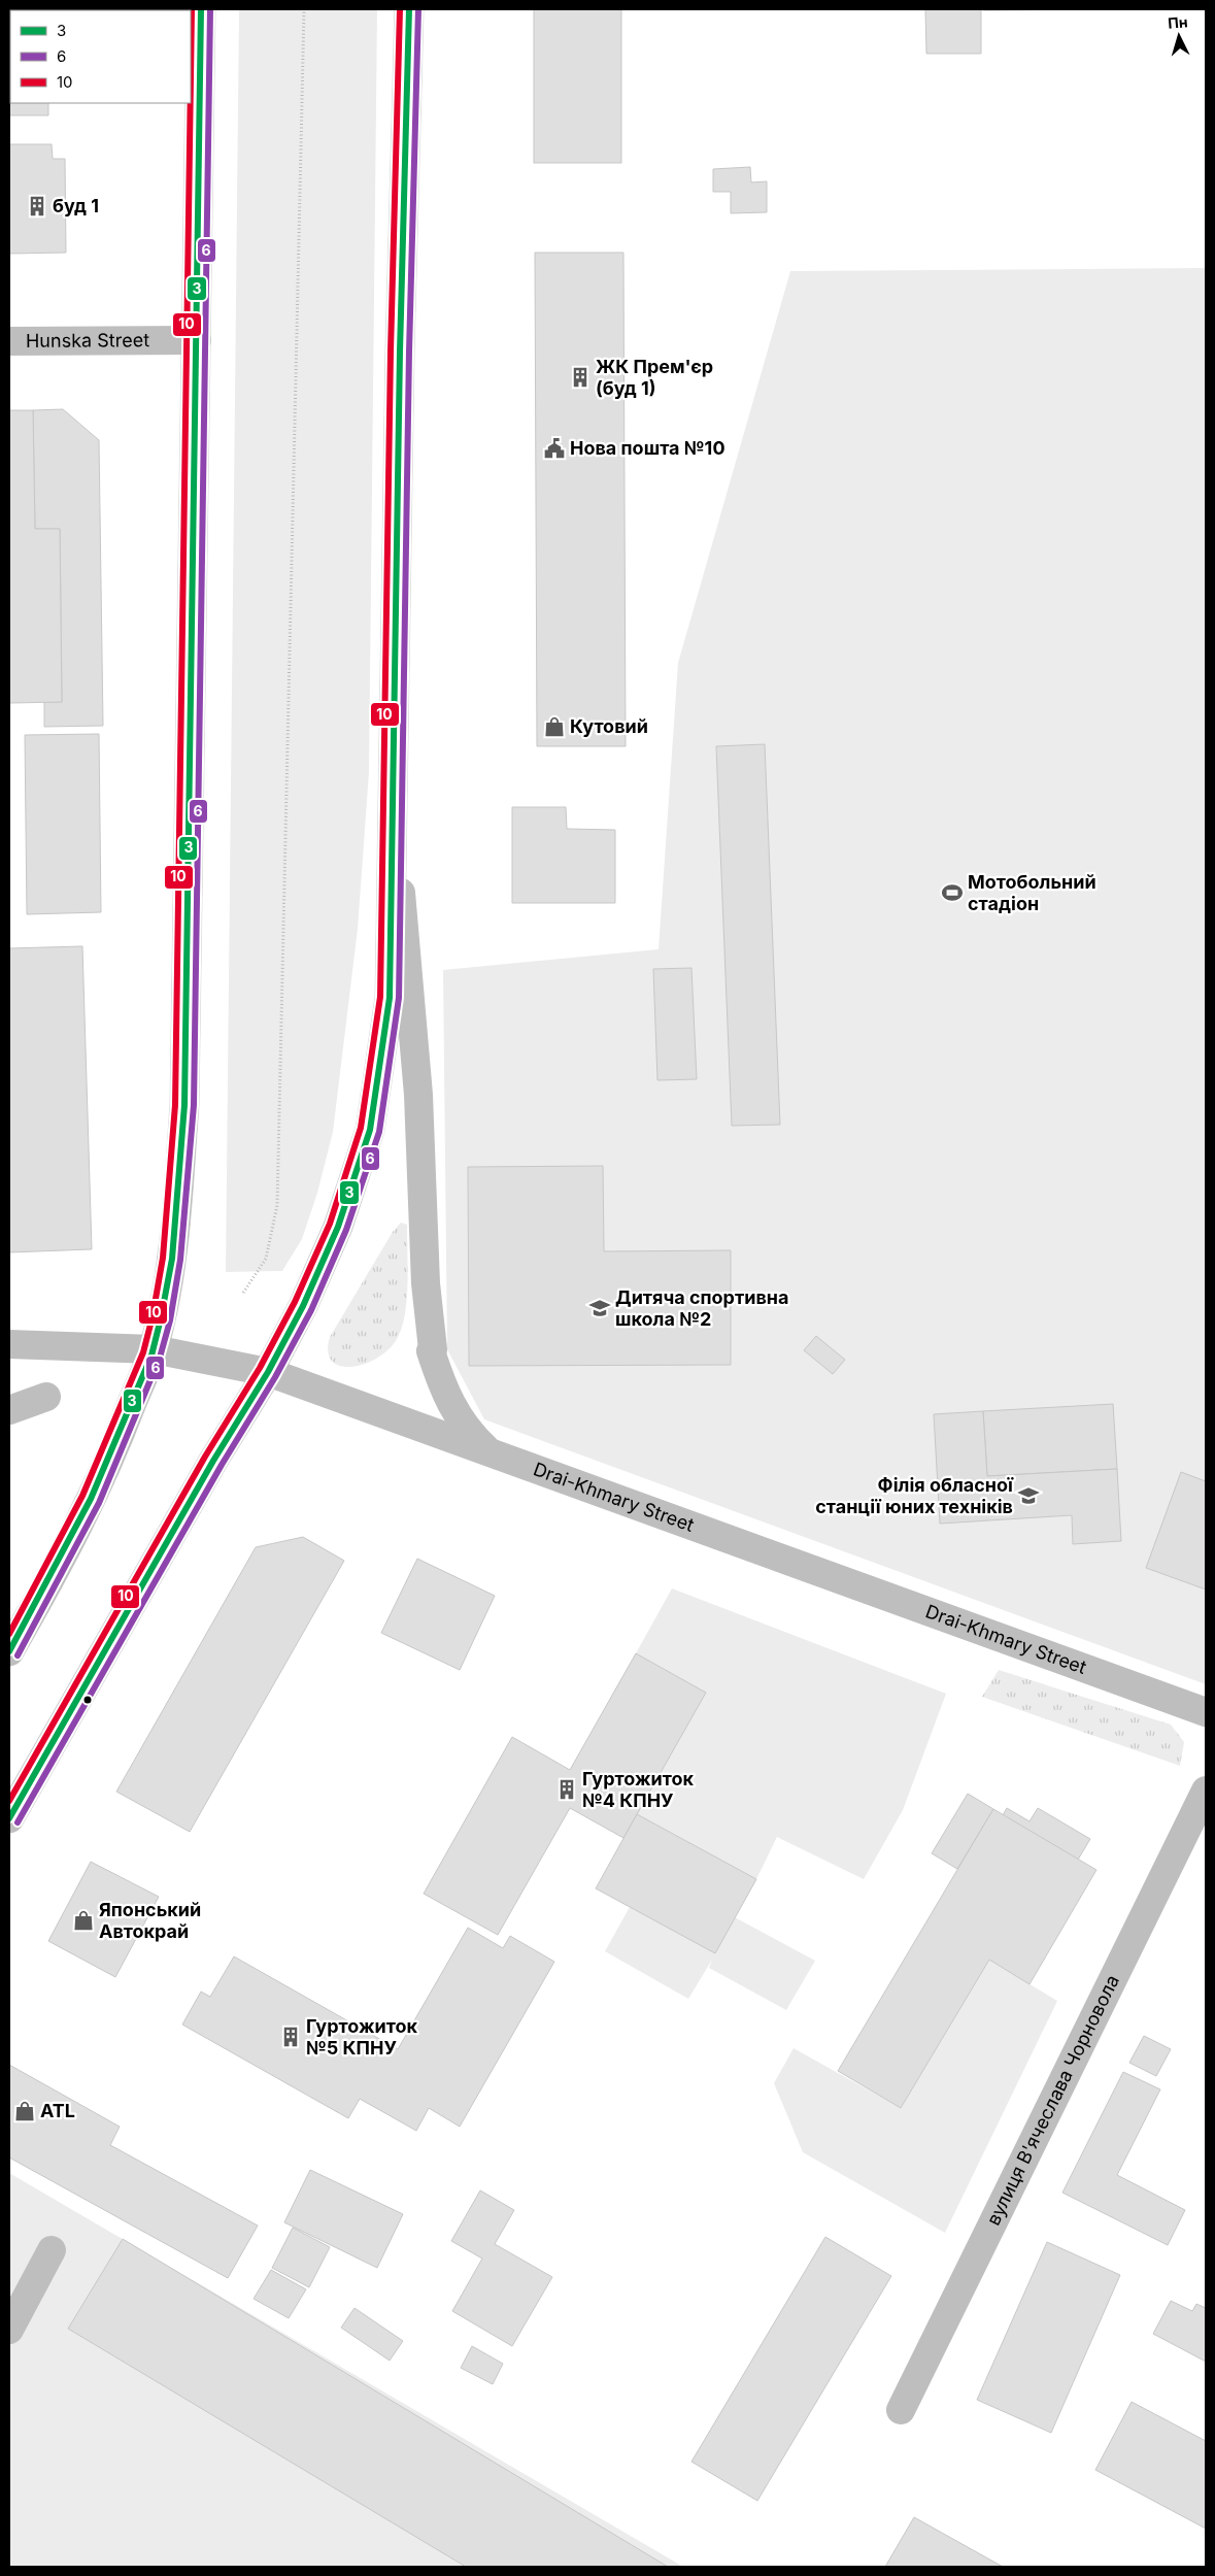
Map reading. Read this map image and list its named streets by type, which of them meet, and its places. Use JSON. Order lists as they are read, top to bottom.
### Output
{
  "streets": {
    "main road": ["Hunska Street", "Drai-Khmary Street", "вулиця В'ячеслава Чорновола"]
  },
  "places": {
    "building": [
      "буд 1",
      "ЖК Прем'єр (буд 1)",
      "Гуртожиток №4 КПНУ",
      "Гуртожиток №5 КПНУ"
    ],
    "public building": ["Нова пошта №10"],
    "shop": ["Кутовий", "Японський Автокрай", "ATL"],
    "sports": ["Мотобольний стадіон"],
    "school or university": ["Дитяча спортивна школа №2", "Філія обласної станції юних техніків"]
  },
  "lines": ["transit line 3", "transit line 6", "transit line 10"],
  "legend": ["3", "6", "10"],
  "north": "top"
}
